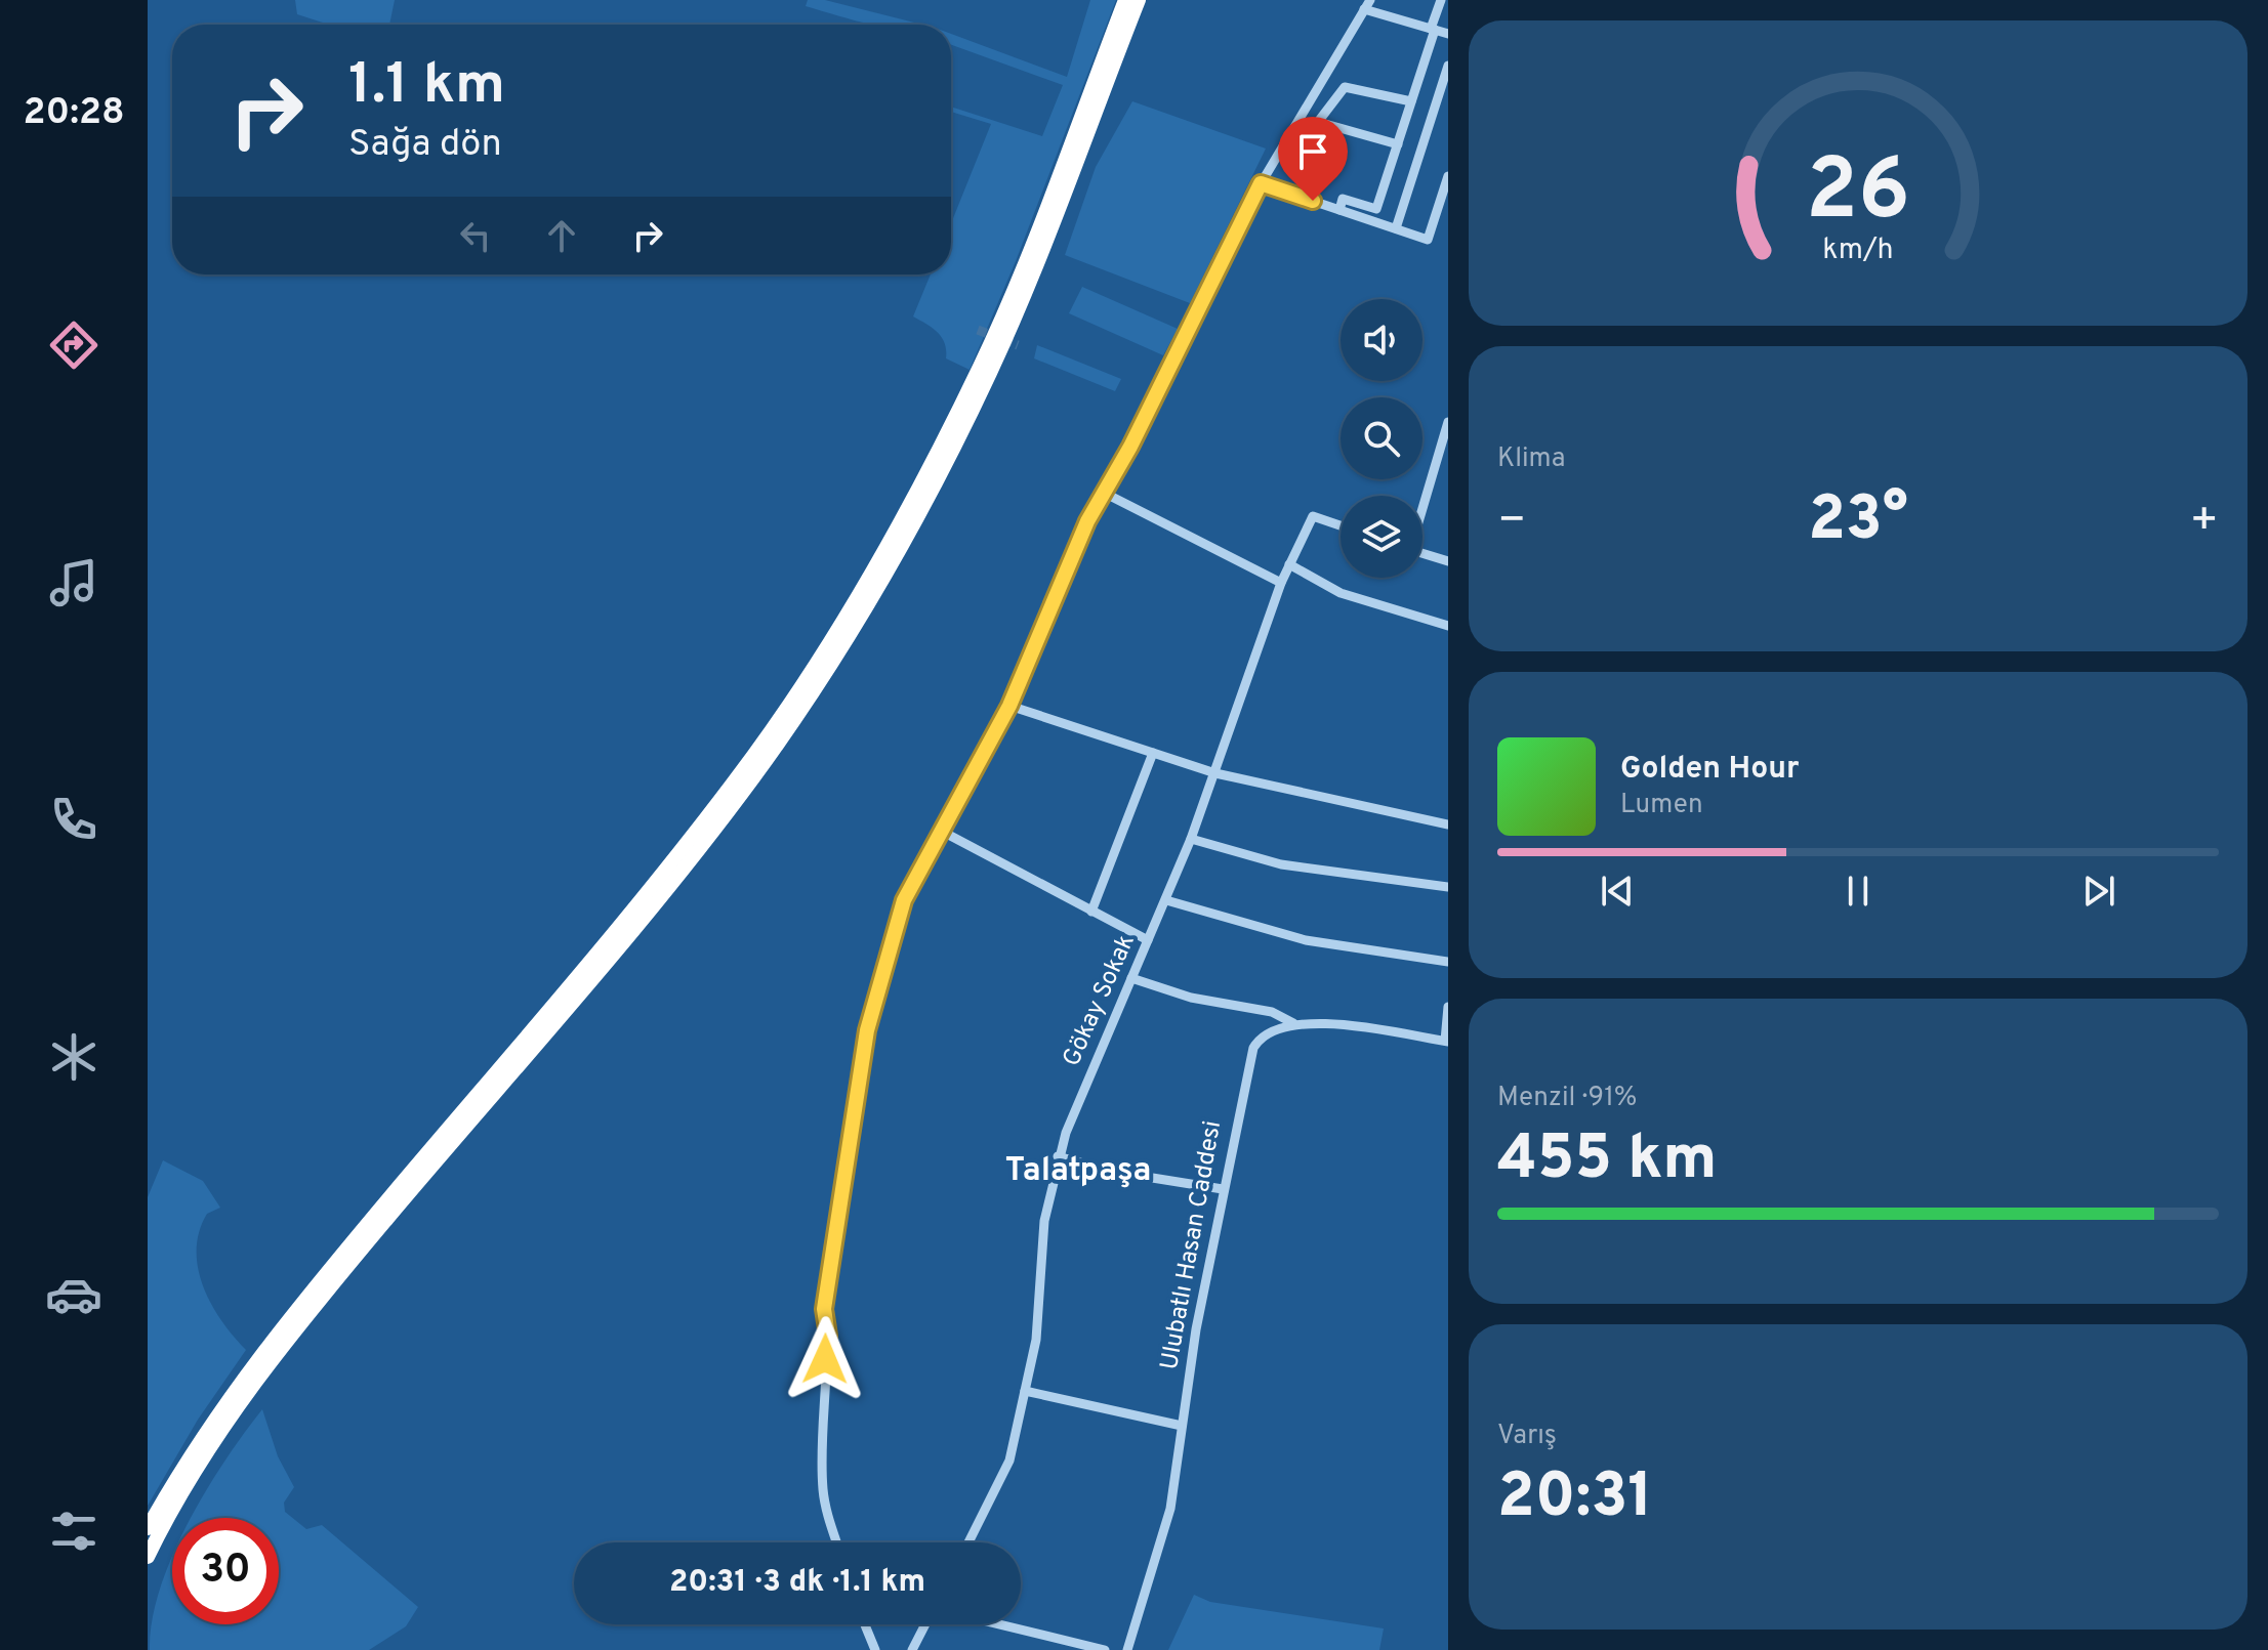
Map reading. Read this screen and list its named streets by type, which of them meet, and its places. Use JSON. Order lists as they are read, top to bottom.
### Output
{
  "streets": {
    "street": ["Gökay Sokak", "Ulubatlı Hasan Caddesi"]
  },
  "districts": ["Talatpaşa"],
  "page": {
    "tabs": "20:28",
    "turn": ["1.1 km", "Sağa dön"],
    "tile": [
      "Klima",
      ["Menzil · 91%", "455 km"],
      ["Varış", "20:31"]
    ],
    "heat": ["−", "23°", "+"],
    "song": ["Golden Hour", "Lumen"],
    "limit": "30",
    "trip": "20:31 · 3 dk · 1.1 km",
    "gauge": ["26", "km/h"]
  }
}
